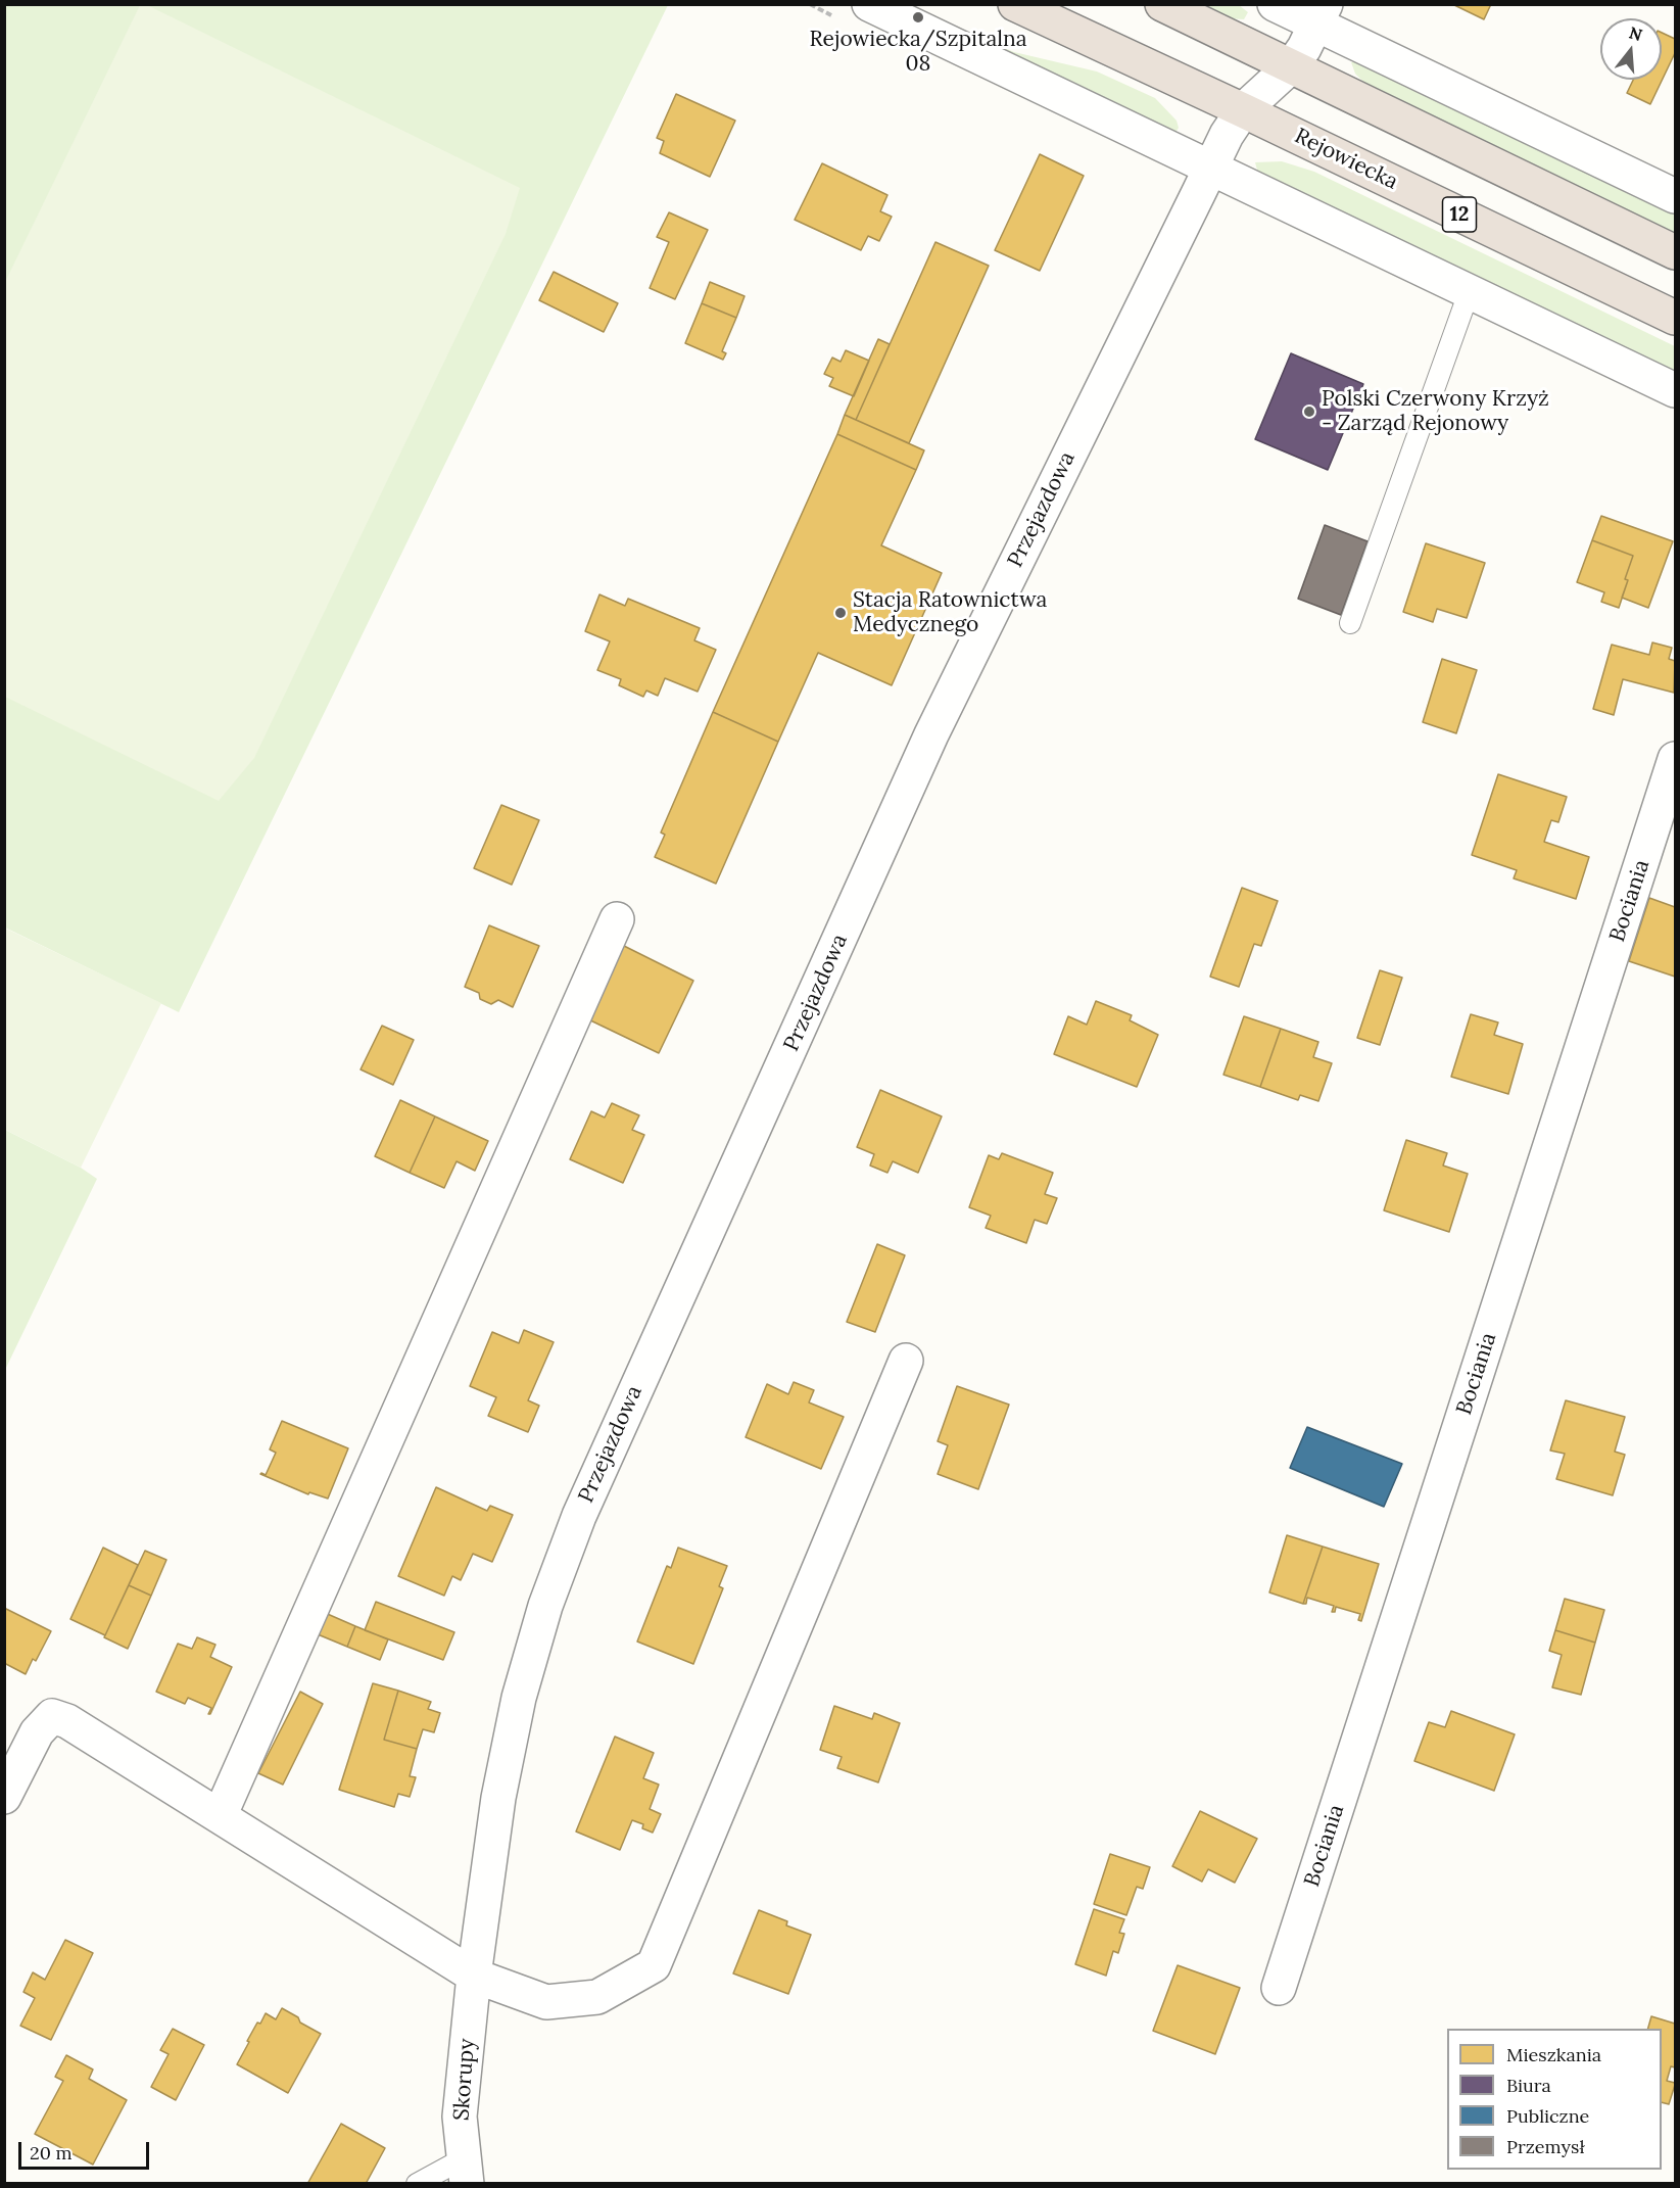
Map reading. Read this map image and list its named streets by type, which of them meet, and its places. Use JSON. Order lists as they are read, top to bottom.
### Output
{
  "streets": {
    "highway": ["Rejowiecka", "12"],
    "street": ["Przejazdowa", "Bociania", "Skorupy"]
  },
  "crossings": [
    ["Rejowiecka", "Przejazdowa"],
    ["Przejazdowa", "Skorupy"]
  ],
  "places": ["Rejowiecka/Szpitalna 08", "Polski Czerwony Krzyż - Zarząd Rejonowy", "Stacja Ratownictwa Medycznego"],
  "legend": [
    "Mieszkania",
    "Biura",
    "Publiczne",
    "Przemysł"
  ],
  "scale_bar": "20 m",
  "north": "top"
}
